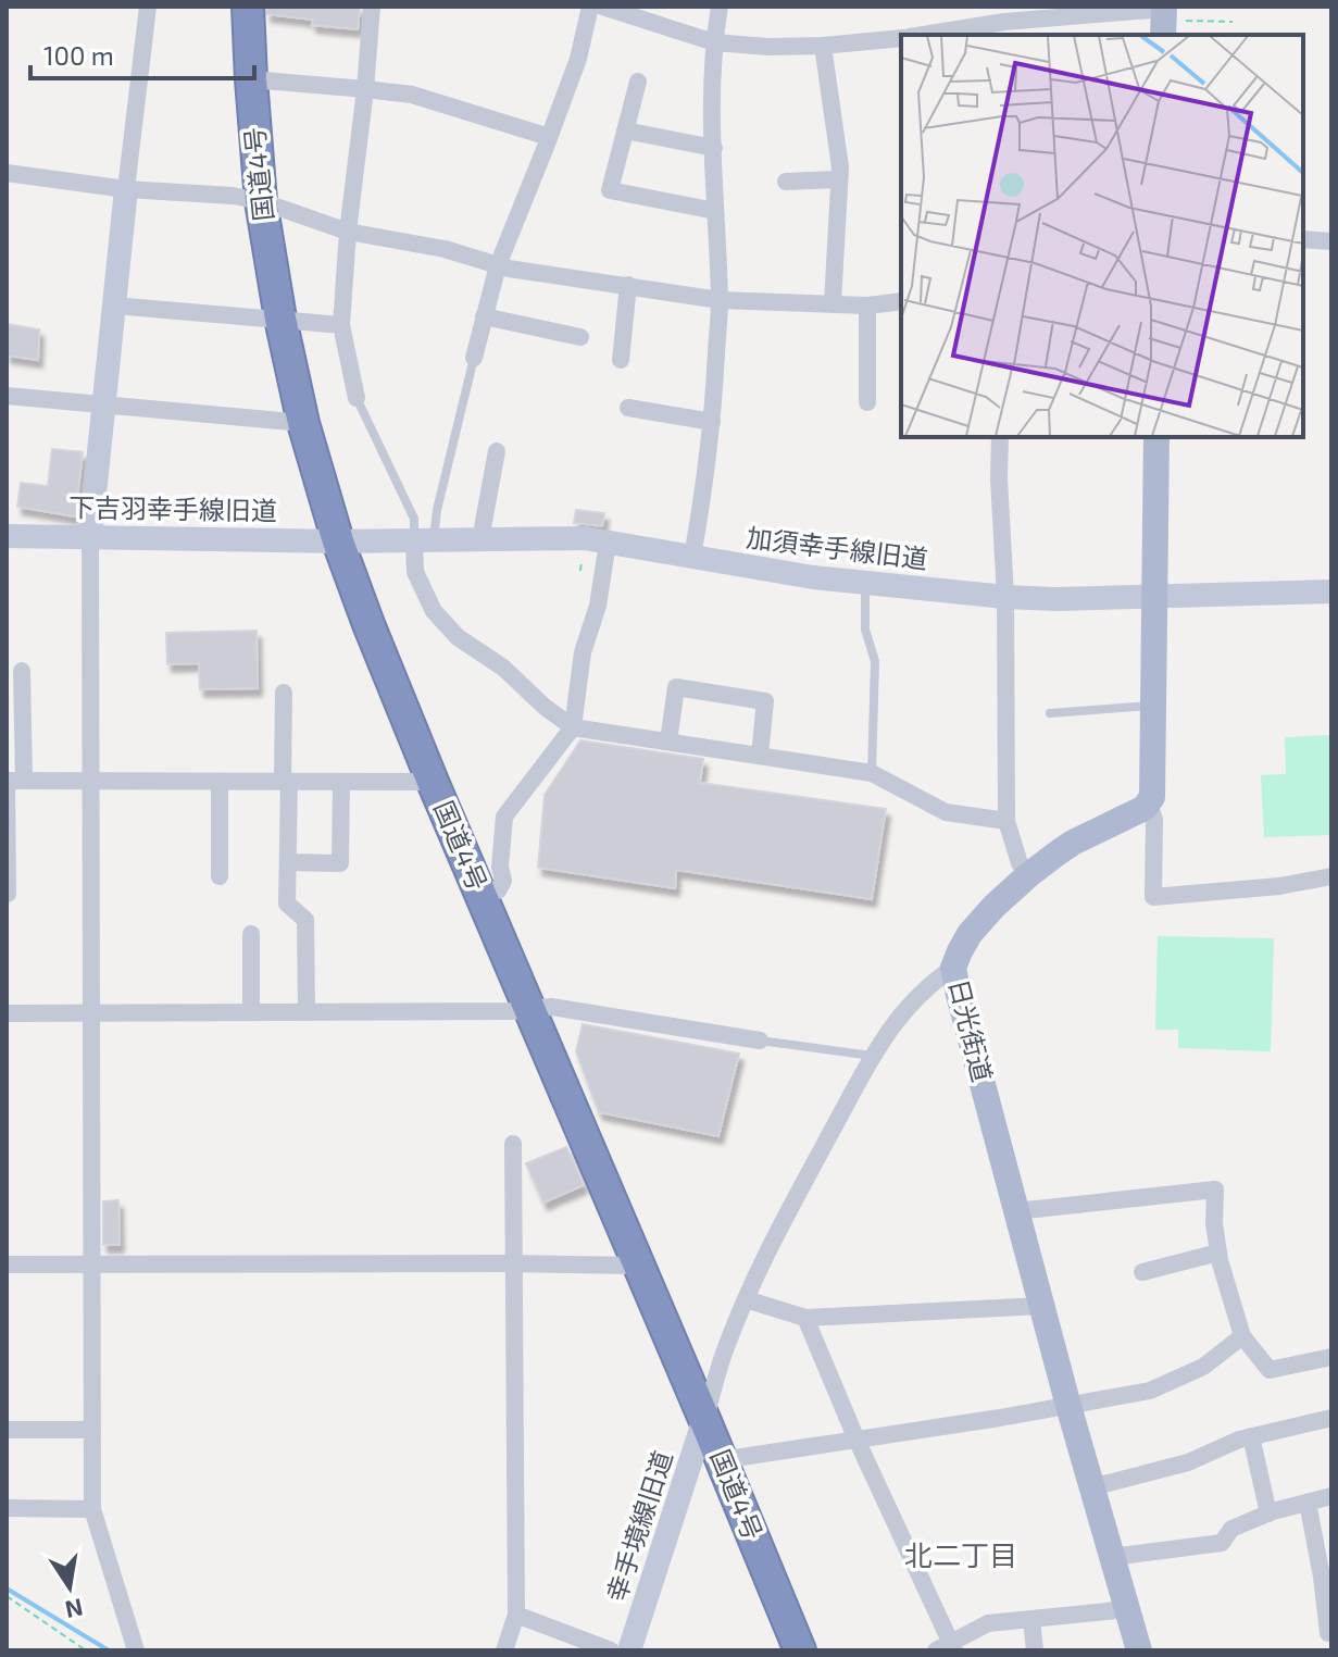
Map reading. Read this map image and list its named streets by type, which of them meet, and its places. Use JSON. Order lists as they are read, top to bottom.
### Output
{
  "streets": {
    "highway": ["国道4号"],
    "main road": ["日光街道"],
    "street": ["下吉羽幸手線旧道", "加須幸手線旧道", "幸手境線旧道"]
  },
  "crossings": [
    ["国道4号", "下吉羽幸手線旧道"],
    ["国道4号", "加須幸手線旧道"],
    ["国道4号", "幸手境線旧道"],
    ["下吉羽幸手線旧道", "加須幸手線旧道"]
  ],
  "districts": ["北二丁目"],
  "scale_bar": "100 m",
  "north": "bottom"
}
